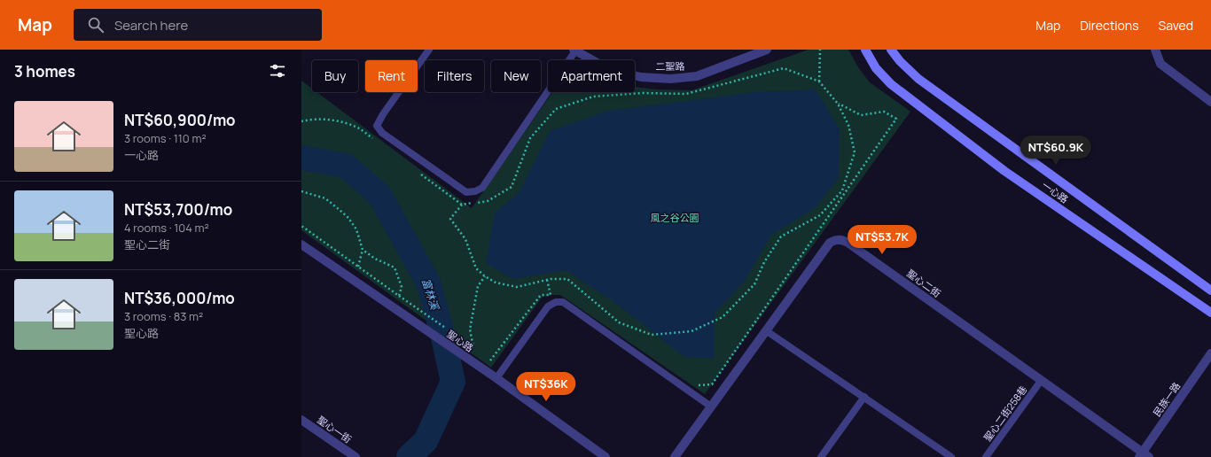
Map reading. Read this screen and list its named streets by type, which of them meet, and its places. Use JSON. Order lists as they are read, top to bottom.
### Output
{
  "streets": {
    "street": [
      "二聖路",
      "一心路",
      "聖心二街",
      "聖心路",
      "民族一路",
      "聖心一街"
    ],
    "lane": ["聖心二街258巷"]
  },
  "crossings": [
    ["聖心二街", "民族一路"],
    ["聖心二街", "聖心二街258巷"]
  ],
  "water": ["富林溪"],
  "parks": ["風之谷公園"],
  "page": {
    "header": "Map",
    "search": "Search here",
    "nav": ["Map", "Directions", "Saved"],
    "heading": "3 homes",
    "chip": [
      "Buy",
      "Rent",
      "Filters",
      "New",
      "Apartment"
    ],
    "list": [
      {
        "name": "NT$60,900/mo",
        "note": "3 rooms · 110 m² · 一心路"
      },
      {
        "name": "NT$53,700/mo",
        "note": "4 rooms · 104 m² · 聖心二街"
      },
      {
        "name": "NT$36,000/mo",
        "note": "3 rooms · 83 m² · 聖心路"
      }
    ],
    "price": ["NT$60.9K", "NT$53.7K", "NT$36K"]
  }
}
